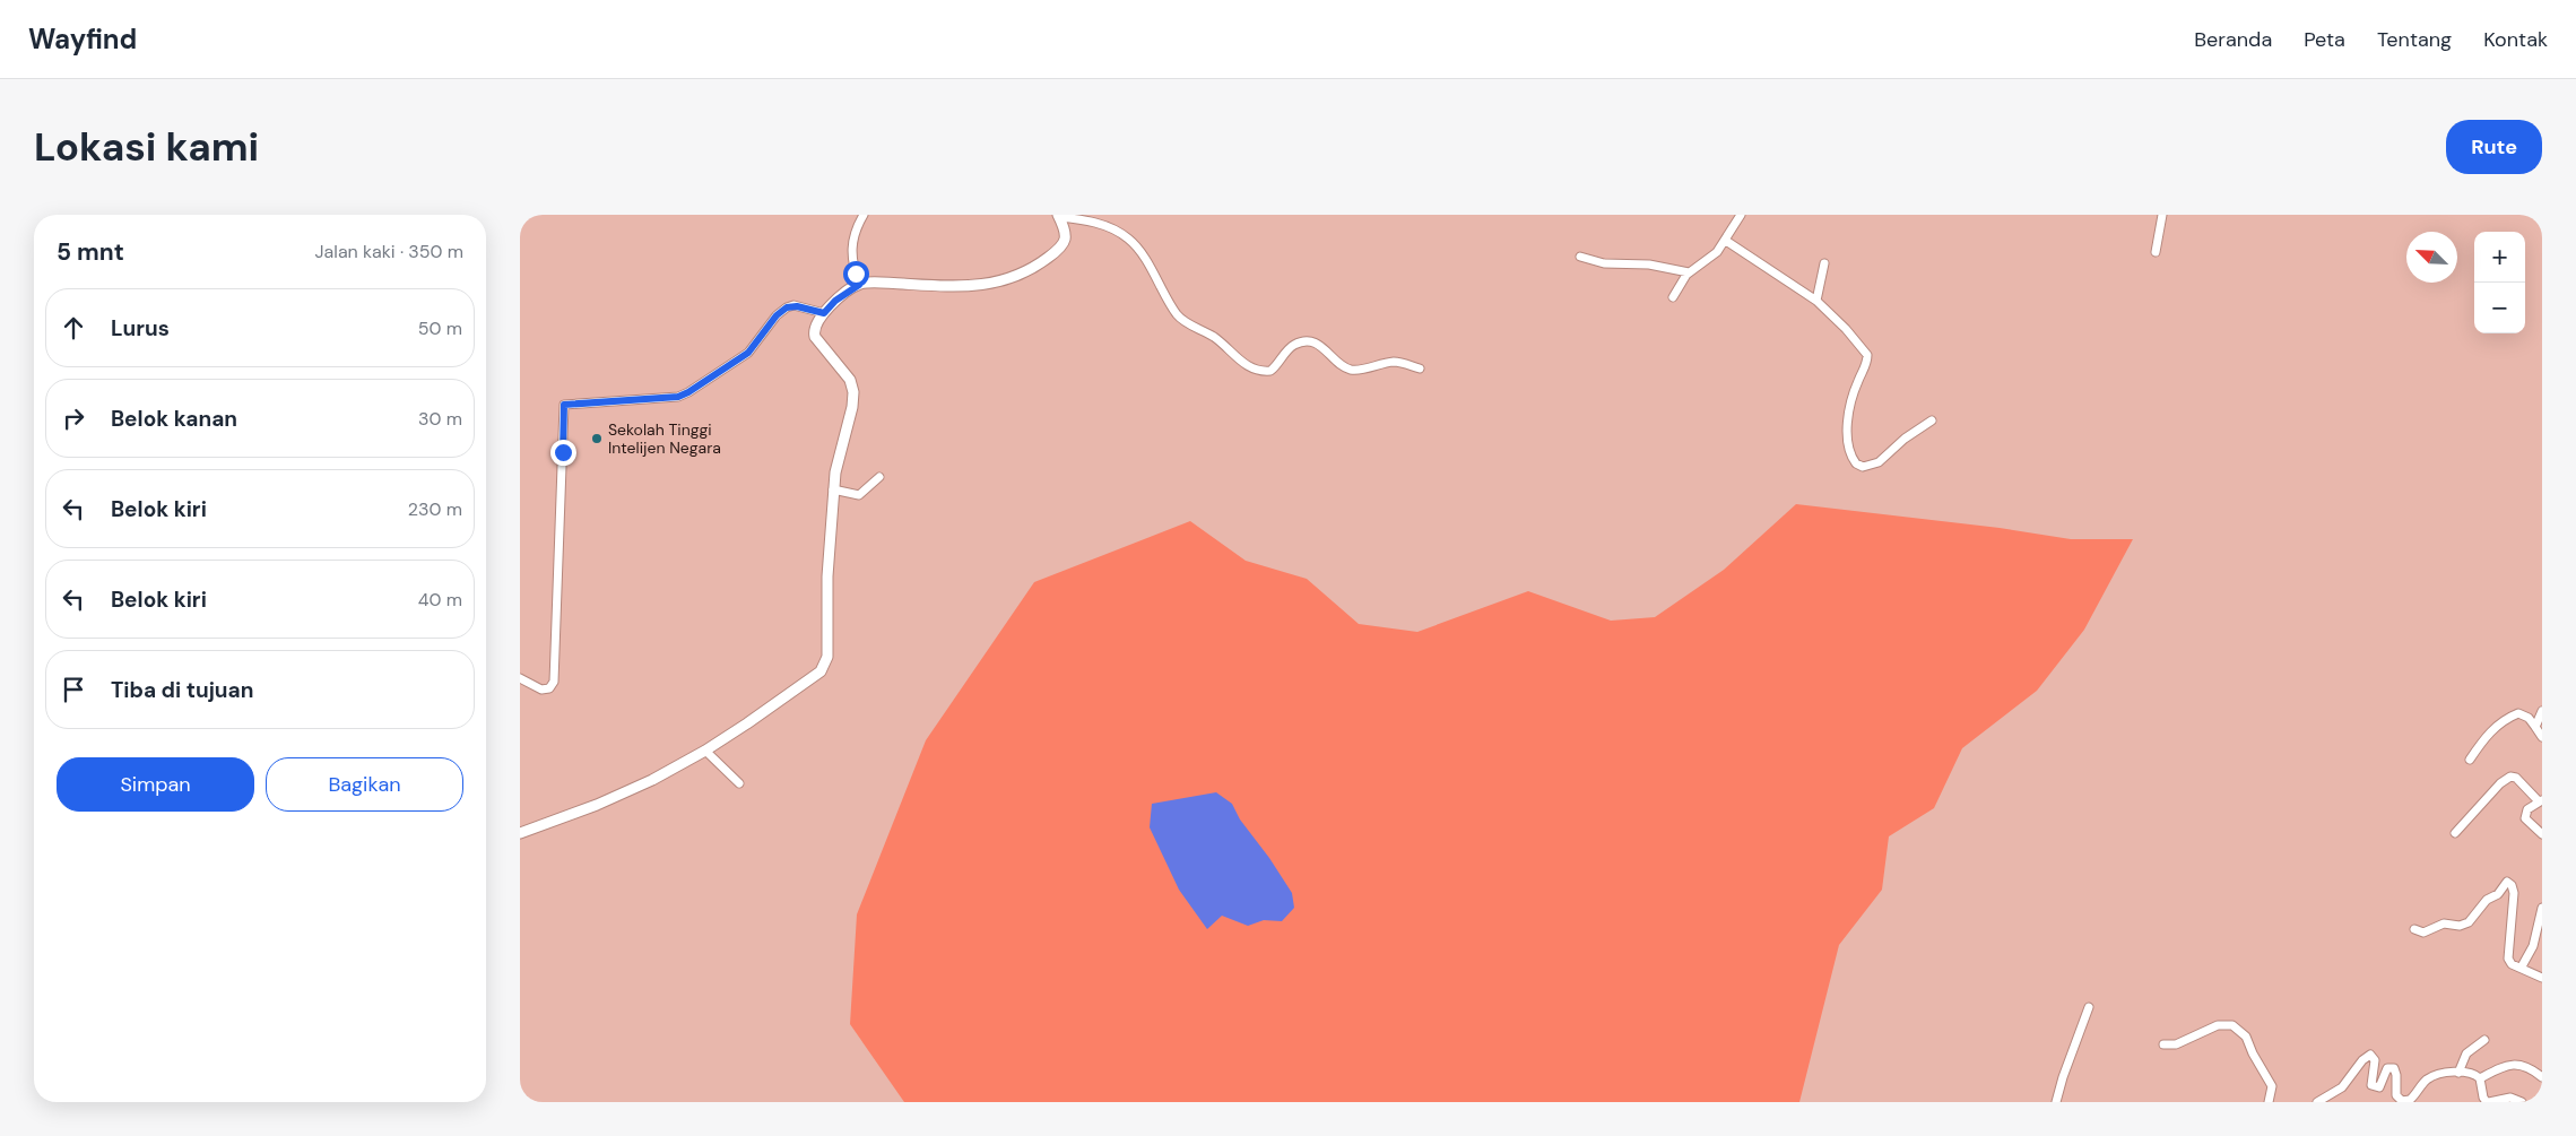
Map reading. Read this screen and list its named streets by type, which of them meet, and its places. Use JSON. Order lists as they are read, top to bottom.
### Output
{
  "places": ["Sekolah Tinggi Intelijen Negara"],
  "north": "top left",
  "page": {
    "header": "Wayfind",
    "nav": [
      "Beranda",
      "Peta",
      "Tentang",
      "Kontak"
    ],
    "buttons": [
      "Rute",
      ["Simpan", "Bagikan"]
    ],
    "title": "Lokasi kami",
    "heading": ["5 mnt", "Jalan kaki · 350 m"],
    "map_buttons": ["+", "−"],
    "list": [
      ["Lurus", "50 m"],
      ["Belok kanan", "30 m"],
      ["Belok kiri", "230 m"],
      ["Belok kiri", "40 m"],
      "Tiba di tujuan"
    ]
  }
}
